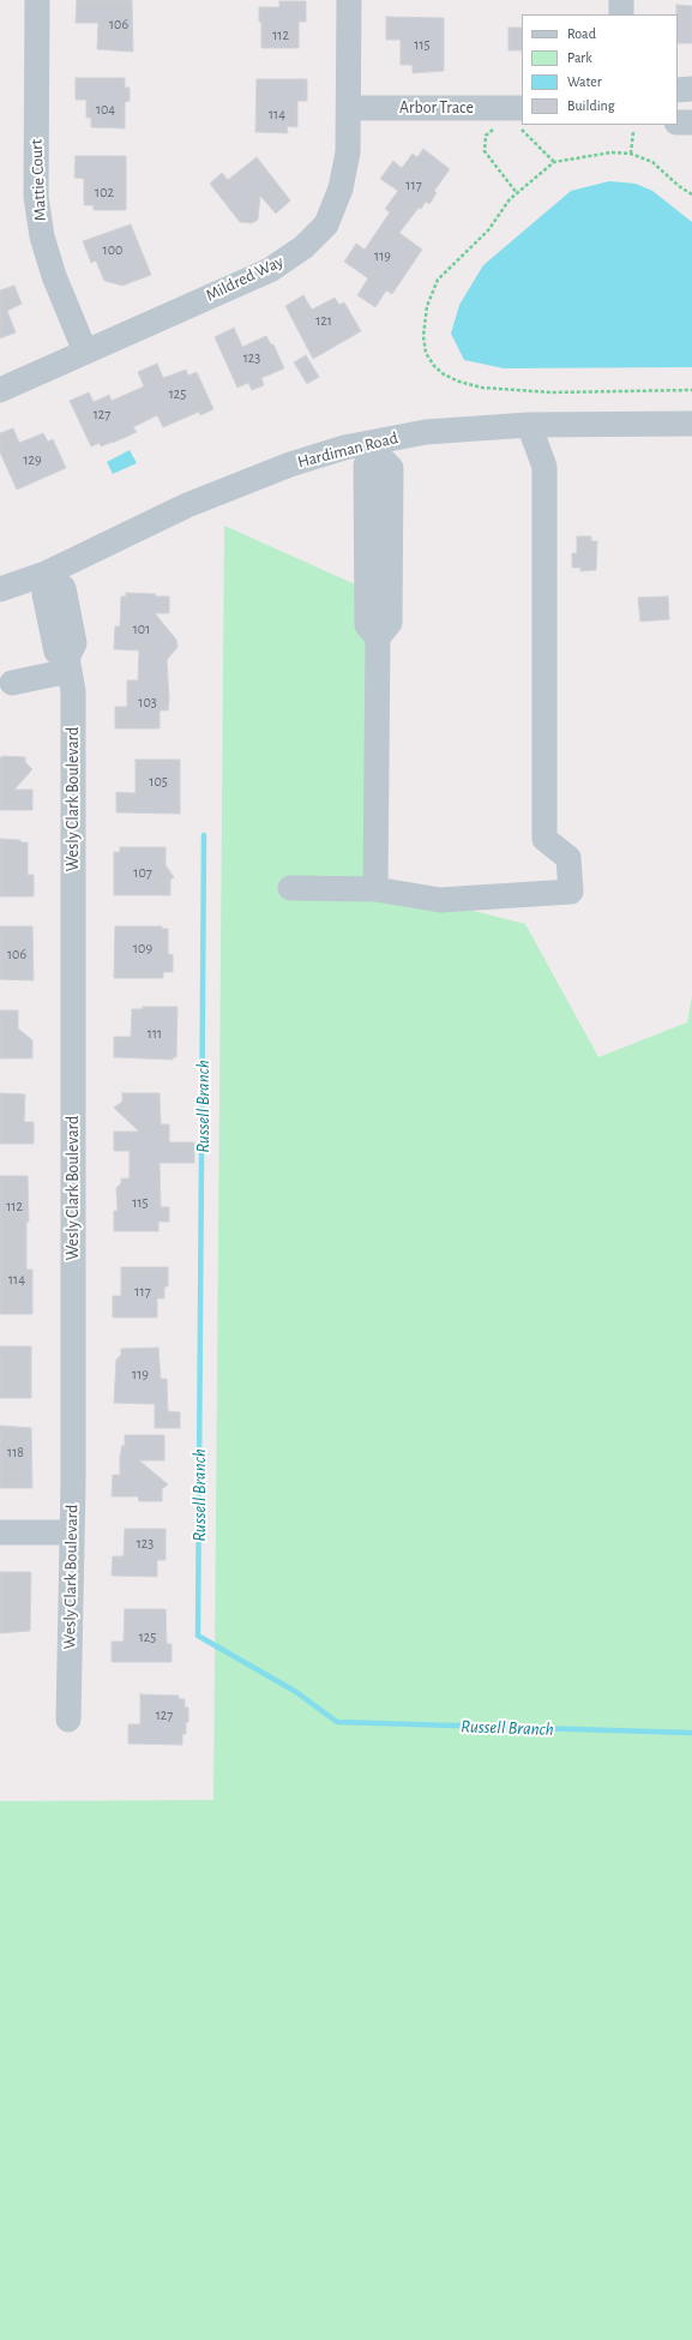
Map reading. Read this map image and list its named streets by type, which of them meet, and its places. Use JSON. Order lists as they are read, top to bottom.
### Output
{
  "streets": {
    "street": [
      "Arbor Trace",
      "Mattie Court",
      "Mildred Way",
      "Hardiman Road",
      "Wesly Clark Boulevard"
    ]
  },
  "crossings": [
    ["Arbor Trace", "Mildred Way"],
    ["Mattie Court", "Mildred Way"],
    ["Hardiman Road", "Wesly Clark Boulevard"]
  ],
  "water": ["Russell Branch"],
  "house_numbers": [
    "106",
    "112",
    "115",
    "104",
    "114",
    "117",
    "102",
    "100",
    "119",
    "121",
    "123",
    "125",
    "127",
    "129",
    "101",
    "103",
    "105",
    "107",
    "109",
    "106",
    "111",
    "115",
    "112",
    "114",
    "117",
    "119",
    "118",
    "123",
    "125",
    "127"
  ],
  "legend": [
    "Road",
    "Park",
    "Water",
    "Building"
  ]
}
